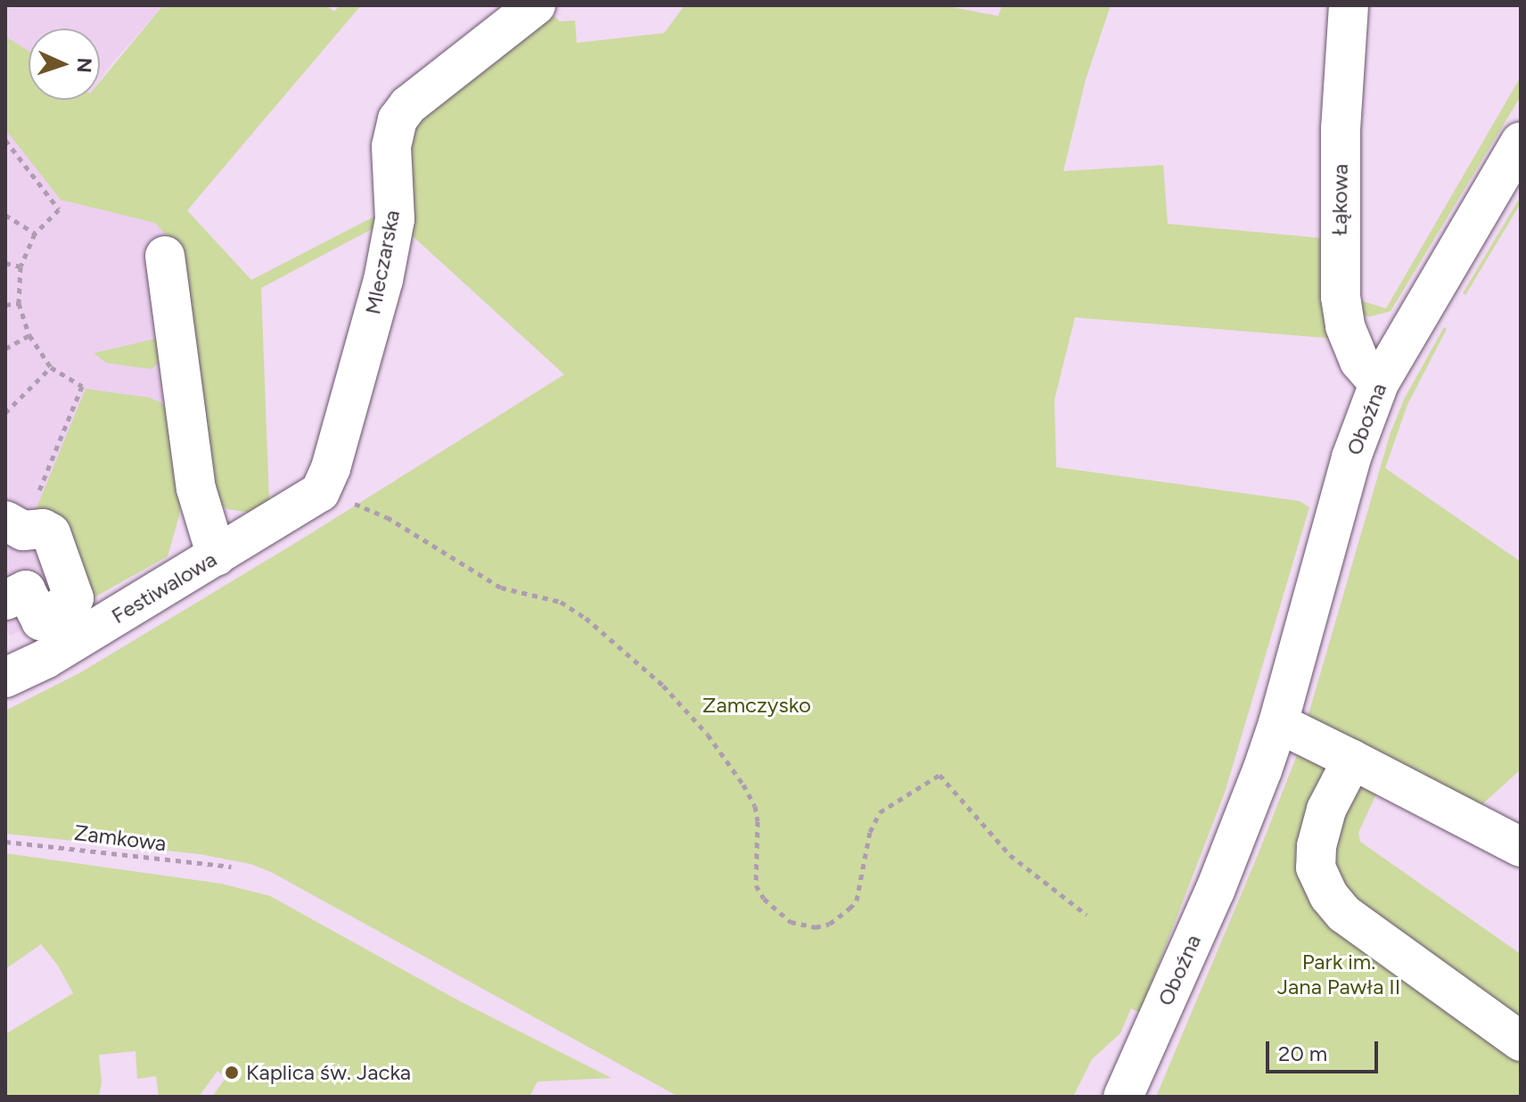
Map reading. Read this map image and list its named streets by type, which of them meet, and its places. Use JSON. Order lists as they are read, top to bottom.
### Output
{
  "streets": {
    "street": [
      "Łąkowa",
      "Mleczarska",
      "Oboźna",
      "Festiwalowa"
    ],
    "path": ["Zamkowa"]
  },
  "crossings": [
    ["Łąkowa", "Oboźna"],
    ["Mleczarska", "Festiwalowa"]
  ],
  "parks": ["Zamczysko", "Park im. Jana Pawła II"],
  "places": ["Kaplica św. Jacka"],
  "scale_bar": "20 m",
  "north": "right"
}
